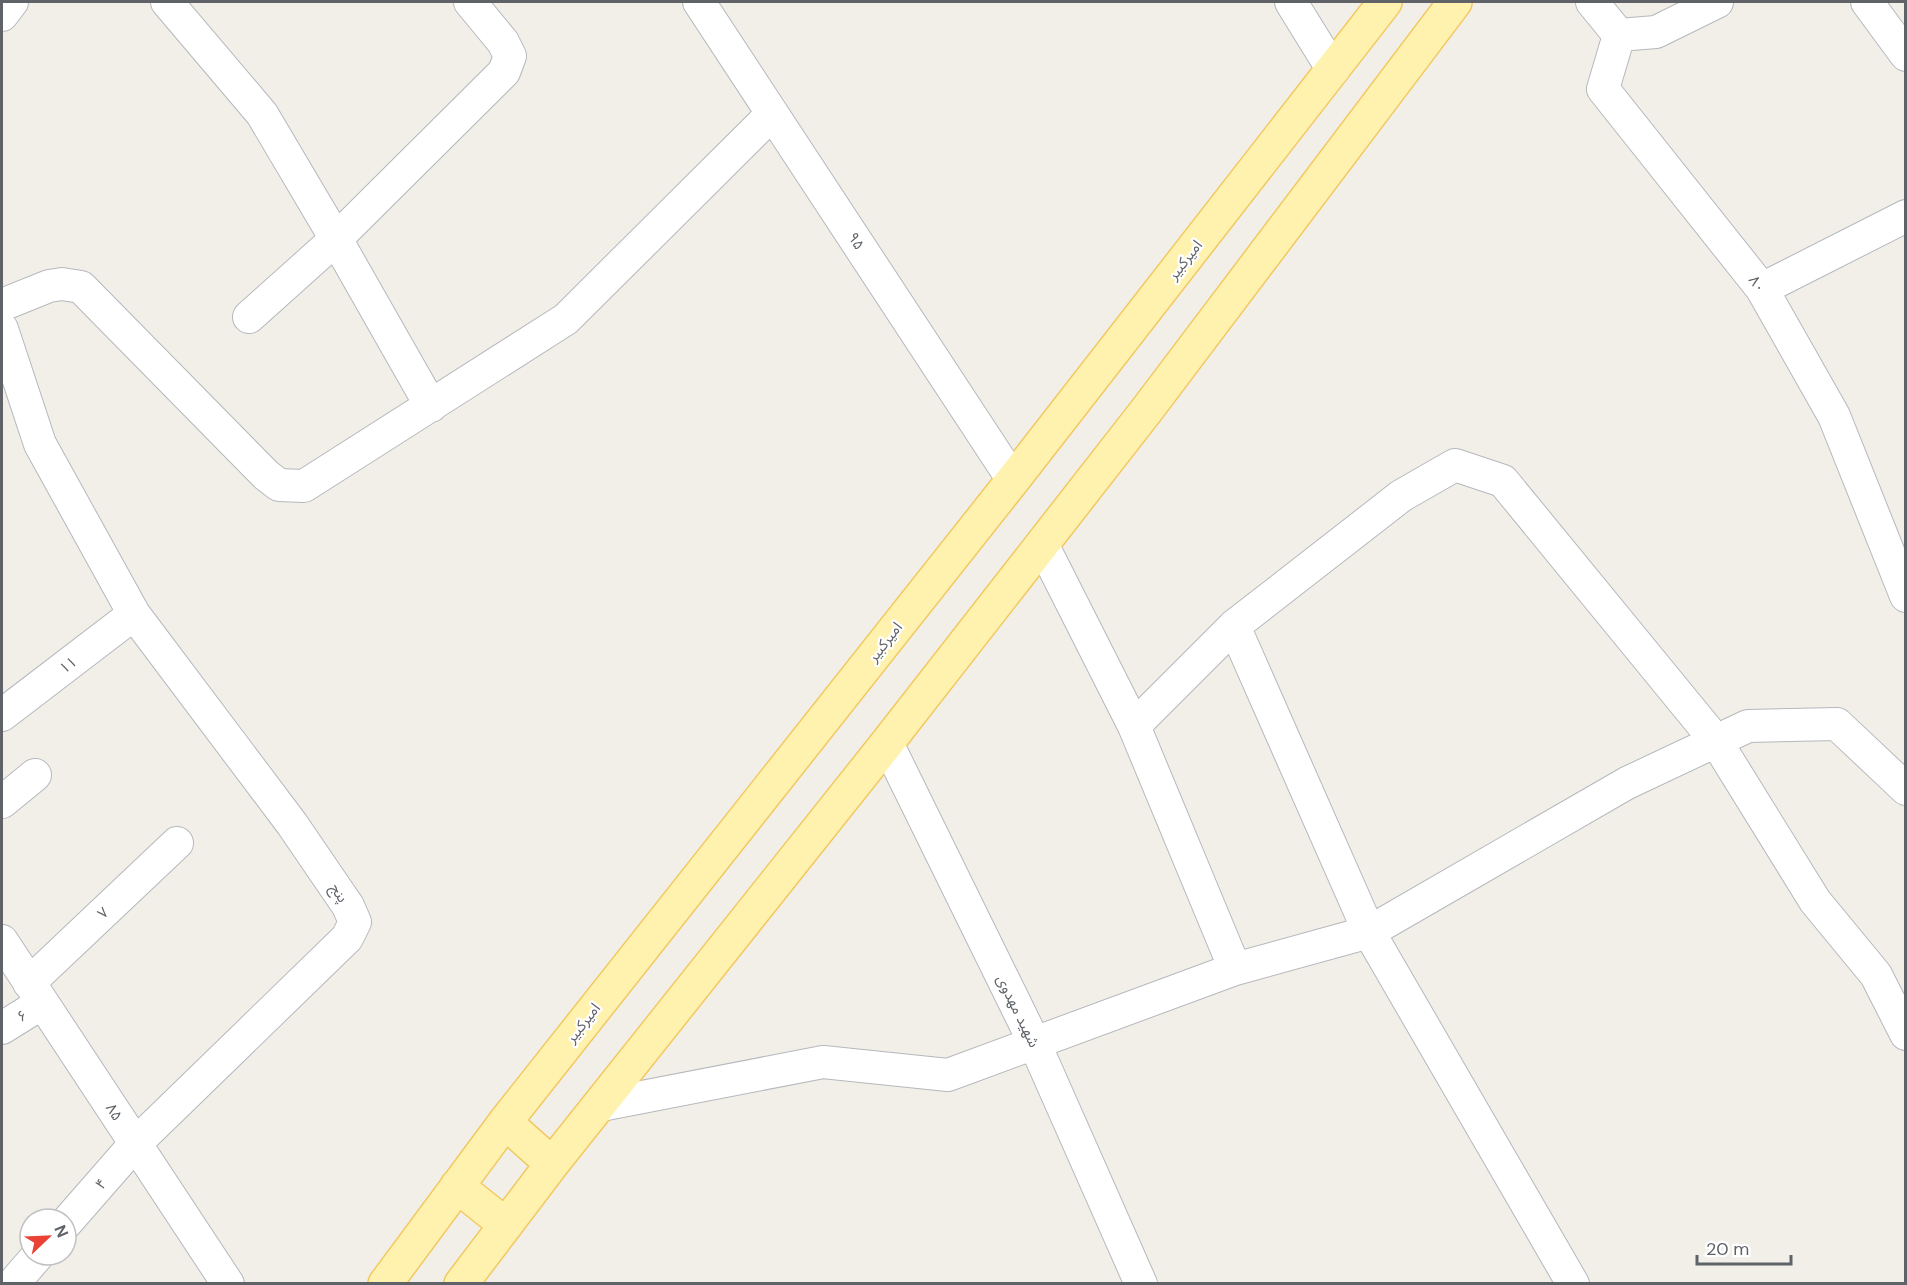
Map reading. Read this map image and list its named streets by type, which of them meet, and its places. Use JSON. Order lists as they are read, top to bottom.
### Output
{
  "streets": {
    "main road": ["امیرکبیر"],
    "street": [
      "۹۵",
      "۸۰",
      "۱۱",
      "پنج",
      "۷",
      "شهید مهدوی",
      "۶",
      "۸۵",
      "۴"
    ]
  },
  "crossings": [
    ["۹۵", "امیرکبیر"],
    ["۱۱", "پنج"],
    ["پنج", "۸۵"],
    ["پنج", "۴"],
    ["۷", "۶"],
    ["۷", "۸۵"],
    ["۶", "۸۵"],
    ["۸۵", "۴"]
  ],
  "scale_bar": "20 m",
  "north": "top right"
}
